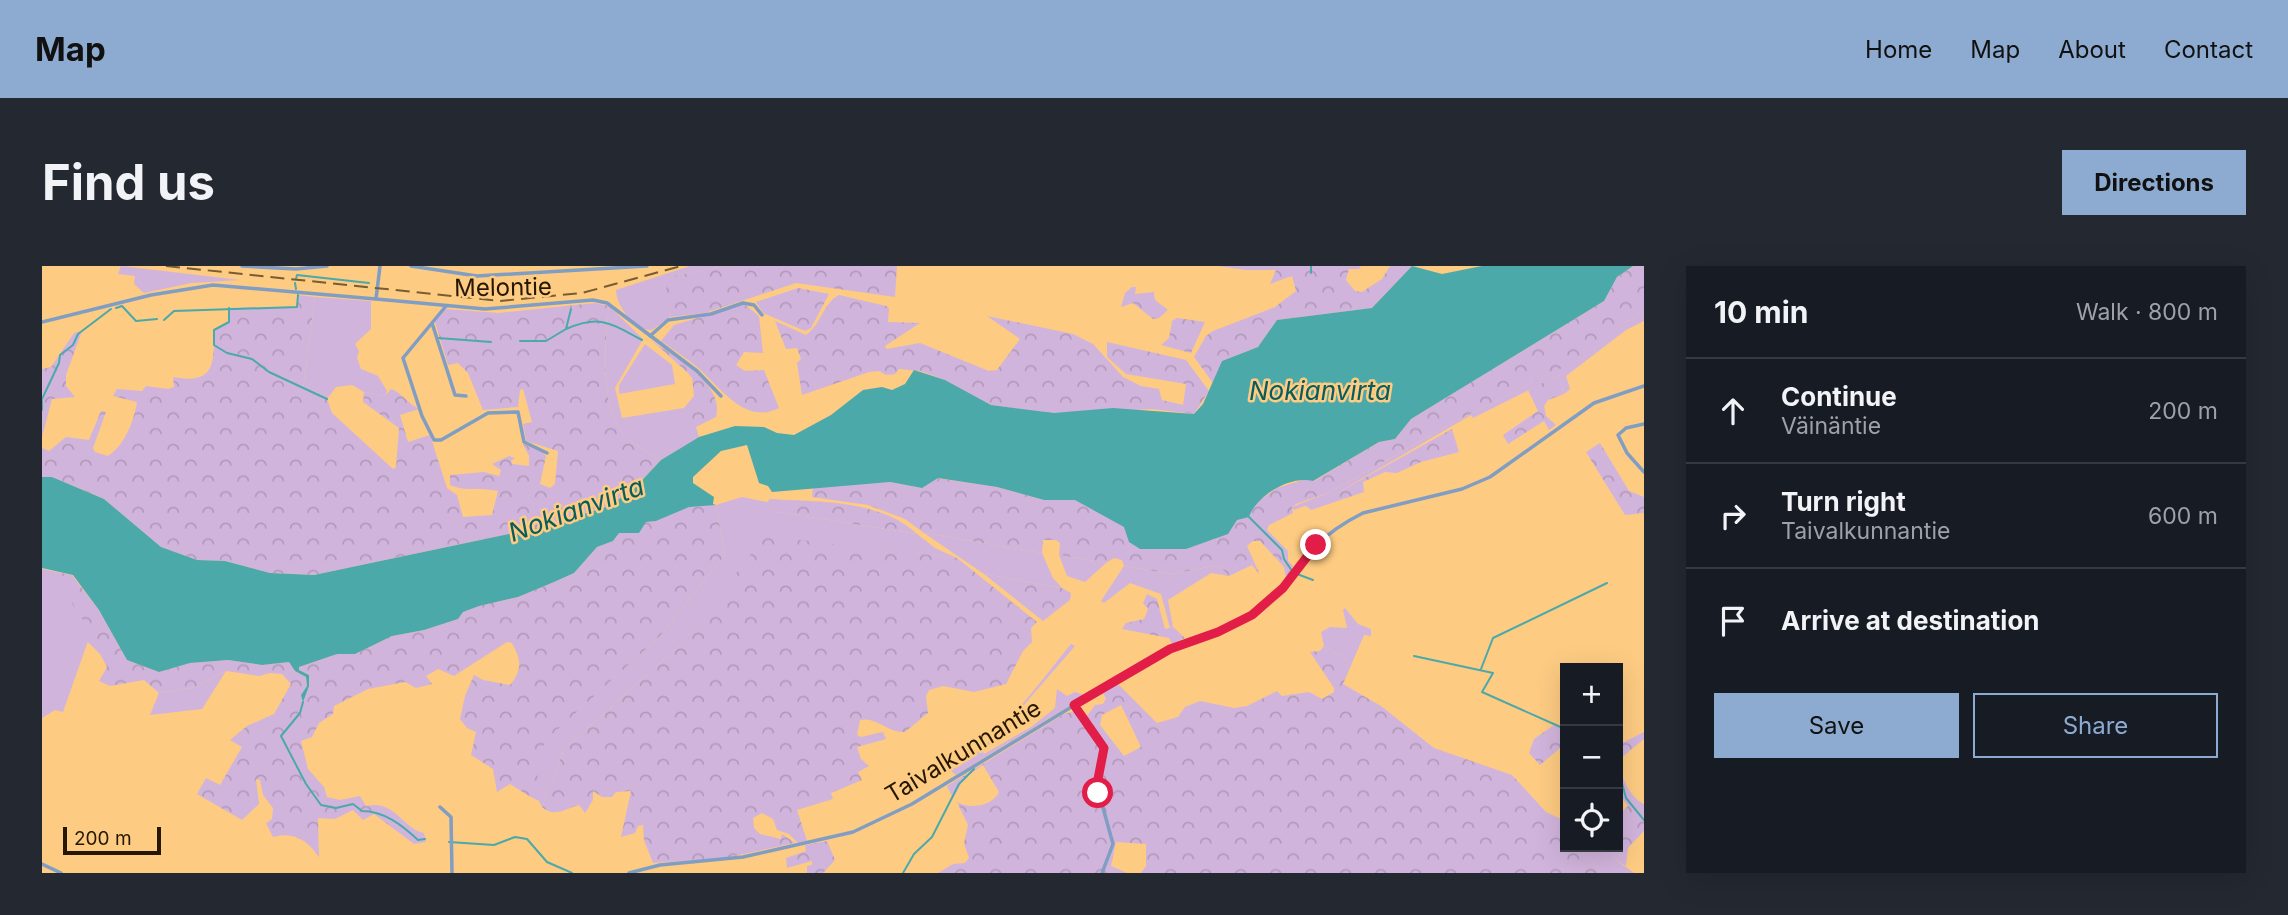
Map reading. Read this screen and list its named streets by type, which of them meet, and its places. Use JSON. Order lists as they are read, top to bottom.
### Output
{
  "streets": {
    "street": ["Melontie", "Taivalkunnantie"]
  },
  "water": ["Nokianvirta"],
  "scale_bar": "200 m",
  "page": {
    "header": "Map",
    "nav": [
      "Home",
      "Map",
      "About",
      "Contact"
    ],
    "buttons": [
      "Directions",
      ["Save", "Share"]
    ],
    "title": "Find us",
    "heading": ["10 min", "Walk · 800 m"],
    "list": [
      ["Continue", "Väinäntie", "200 m"],
      ["Turn right", "Taivalkunnantie", "600 m"],
      "Arrive at destination"
    ],
    "map_buttons": ["+", "−"],
    "scale": "200 m"
  }
}
